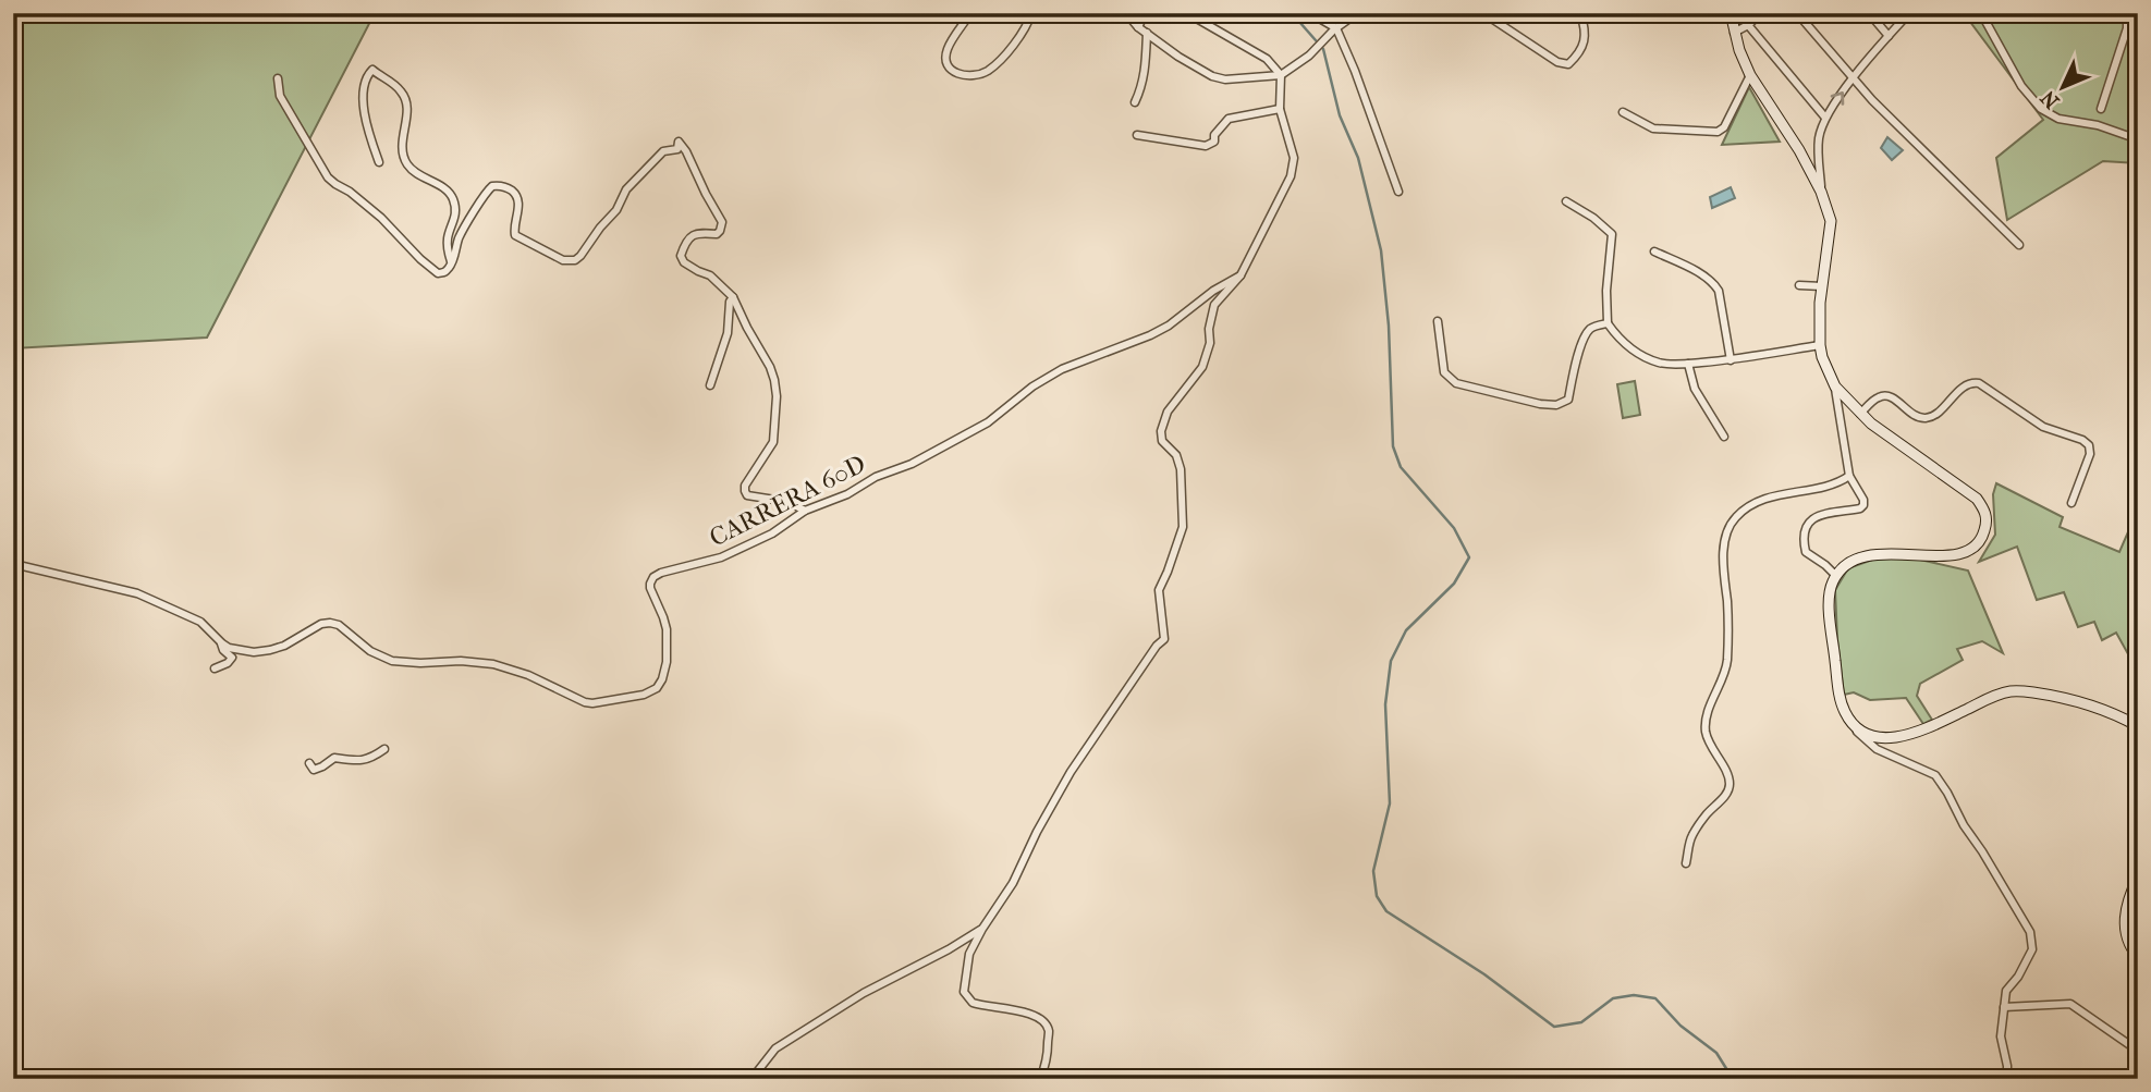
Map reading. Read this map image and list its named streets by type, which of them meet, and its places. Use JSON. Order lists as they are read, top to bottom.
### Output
{
  "streets": {
    "street": ["CARRERA 60D"]
  },
  "north": "bottom left"
}
